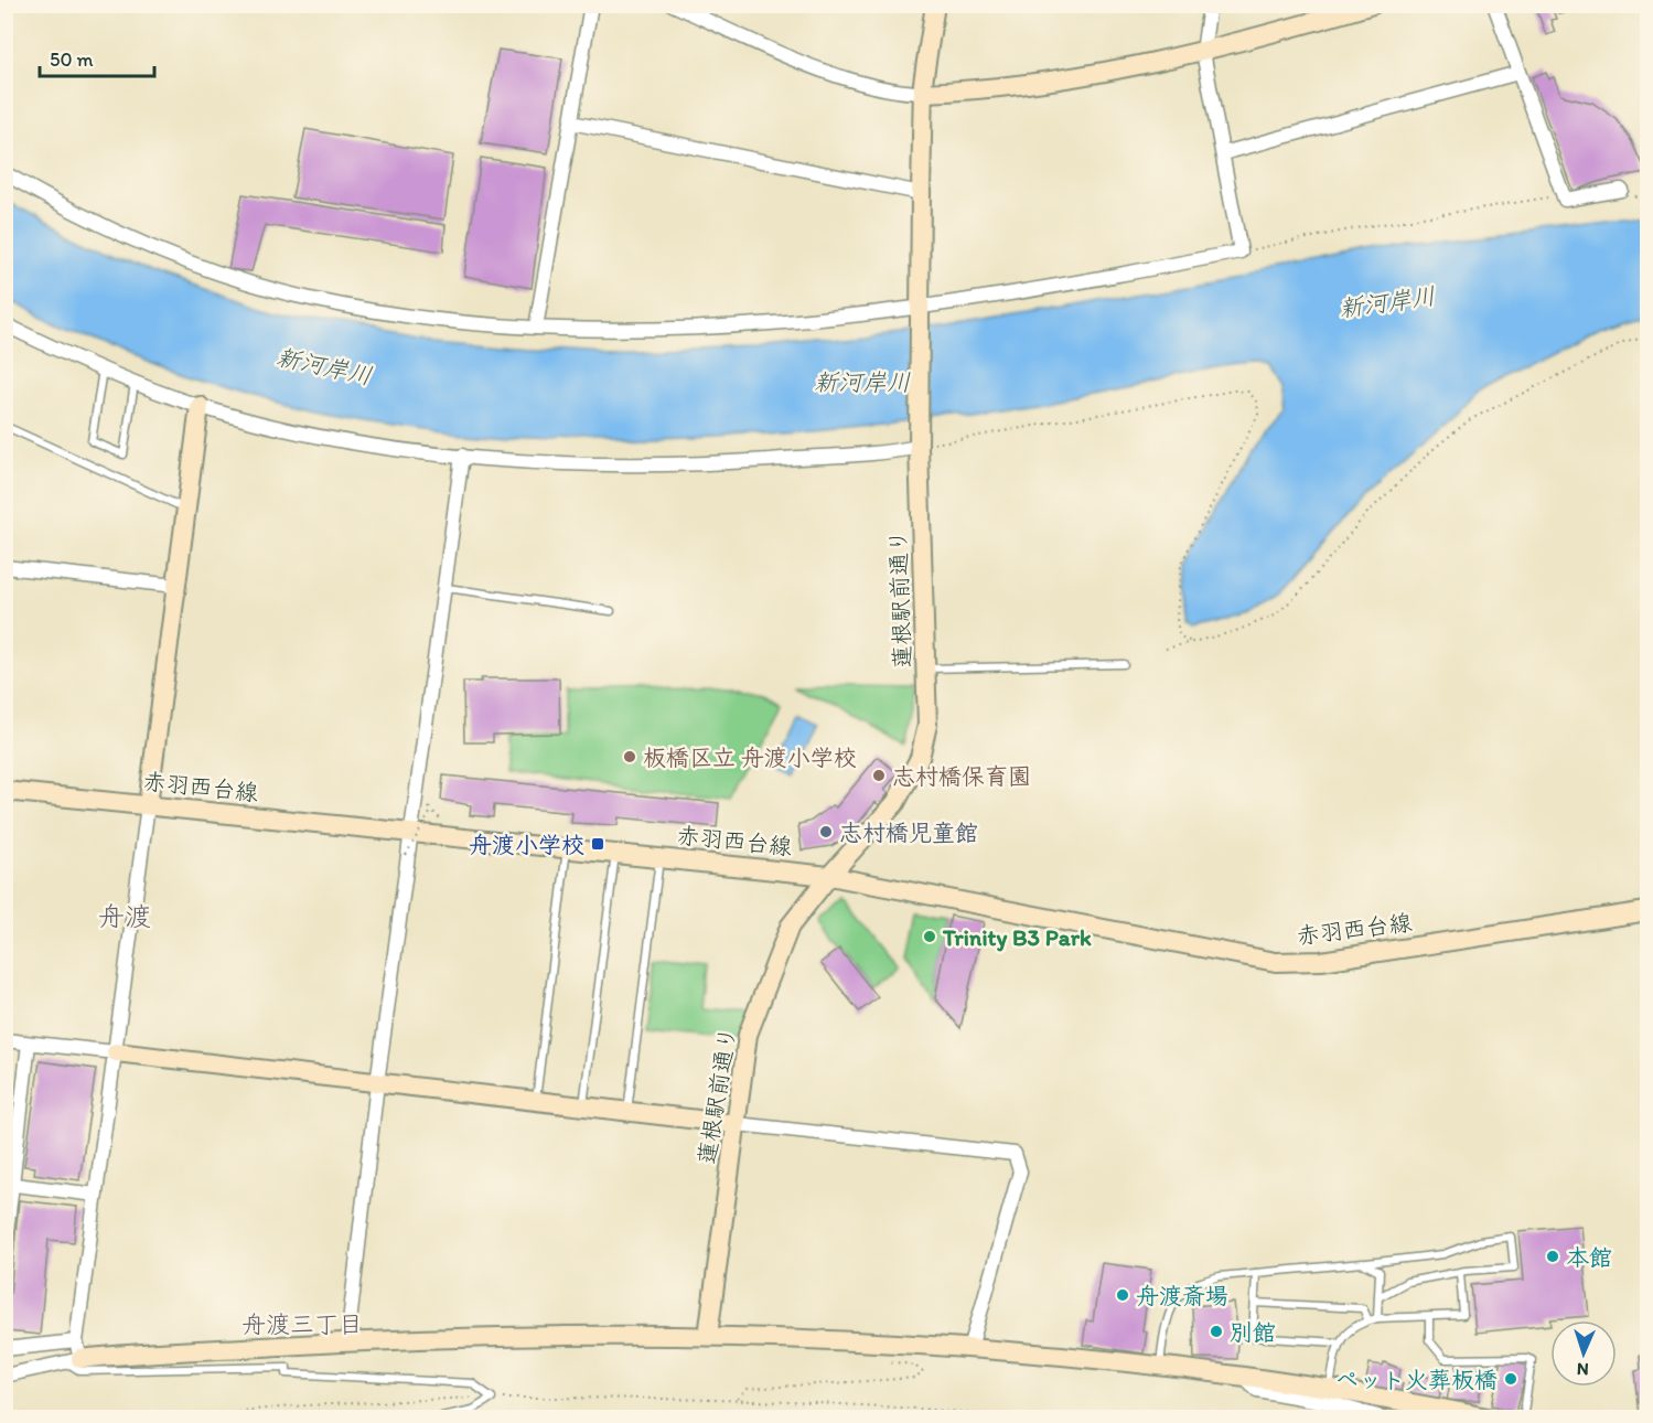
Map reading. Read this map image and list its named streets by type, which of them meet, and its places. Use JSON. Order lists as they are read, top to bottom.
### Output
{
  "streets": {
    "street": ["蓮根駅前通り", "赤羽西台線"]
  },
  "crossings": [
    ["蓮根駅前通り", "赤羽西台線"]
  ],
  "districts": ["舟渡", "舟渡三丁目"],
  "water": ["新河岸川"],
  "places": {
    "other": [
      "板橋区立 舟渡小学校",
      "志村橋保育園",
      "志村橋児童館",
      "Trinity B3 Park",
      "本館",
      "舟渡斎場",
      "別館",
      "ペット火葬板橋"
    ],
    "transit": ["舟渡小学校"]
  },
  "scale_bar": "50 m",
  "north": "bottom"
}
